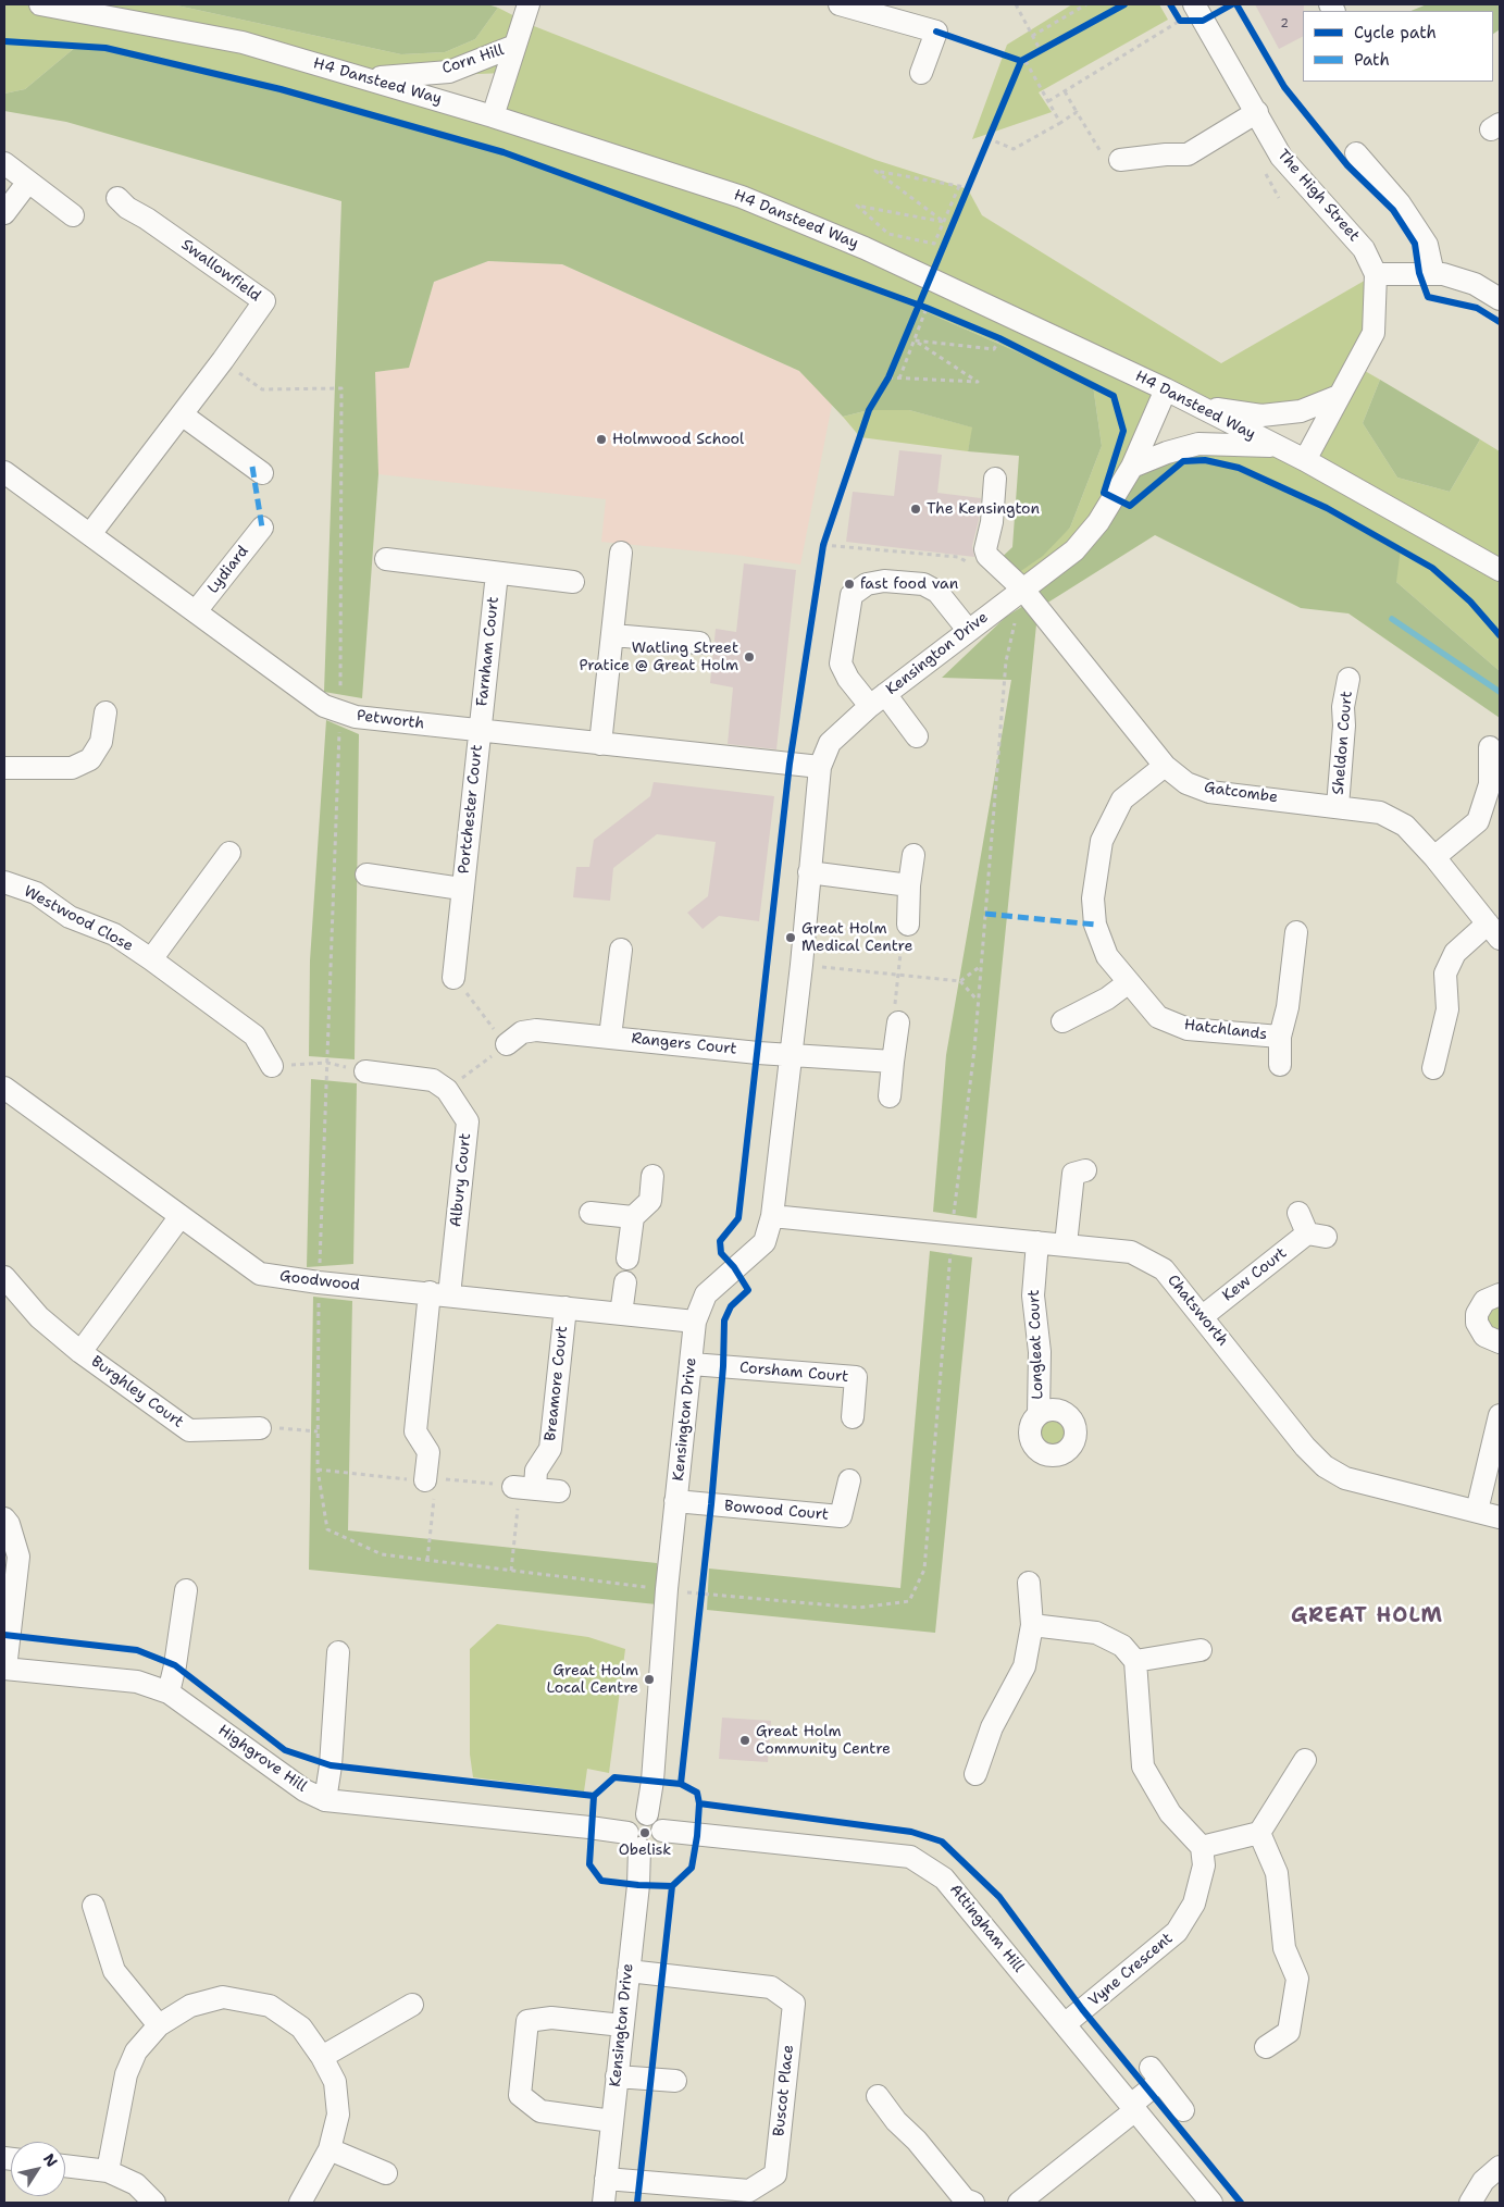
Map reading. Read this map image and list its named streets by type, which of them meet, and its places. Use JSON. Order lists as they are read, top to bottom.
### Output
{
  "streets": {
    "street": [
      "Corn Hill",
      "H4 Dansteed Way",
      "The High Street",
      "Swallowfield",
      "Lydiard",
      "Farnham Court",
      "Kensington Drive",
      "Petworth",
      "Sheldon Court",
      "Gatcombe",
      "Portchester Court",
      "Westwood Close",
      "Hatchlands",
      "Rangers Court",
      "Albury Court",
      "Kew Court",
      "Goodwood",
      "Chatsworth",
      "Longleat Court",
      "Corsham Court",
      "Breamore Court",
      "Burghley Court",
      "Bowood Court",
      "Highgrove Hill",
      "Attingham Hill",
      "Vyne Crescent",
      "Buscot Place"
    ]
  },
  "crossings": [
    ["Corn Hill", "H4 Dansteed Way"],
    ["H4 Dansteed Way", "The High Street"],
    ["H4 Dansteed Way", "Kensington Drive"],
    ["Swallowfield", "Petworth"],
    ["Lydiard", "Petworth"],
    ["Farnham Court", "Petworth"],
    ["Farnham Court", "Portchester Court"],
    ["Kensington Drive", "Petworth"],
    ["Kensington Drive", "Gatcombe"],
    ["Kensington Drive", "Rangers Court"],
    ["Kensington Drive", "Goodwood"],
    ["Kensington Drive", "Chatsworth"],
    ["Kensington Drive", "Corsham Court"],
    ["Kensington Drive", "Bowood Court"],
    ["Kensington Drive", "Highgrove Hill"],
    ["Kensington Drive", "Attingham Hill"],
    ["Kensington Drive", "Buscot Place"],
    ["Petworth", "Portchester Court"],
    ["Sheldon Court", "Gatcombe"],
    ["Gatcombe", "Hatchlands"],
    ["Albury Court", "Goodwood"],
    ["Kew Court", "Chatsworth"],
    ["Goodwood", "Breamore Court"],
    ["Goodwood", "Burghley Court"],
    ["Chatsworth", "Longleat Court"],
    ["Highgrove Hill", "Attingham Hill"],
    ["Attingham Hill", "Vyne Crescent"]
  ],
  "districts": ["GREAT HOLM"],
  "places": [
    "Holmwood School",
    "The Kensington",
    "fast food van",
    "Watling Street Pratice @ Great Holm",
    "Great Holm Medical Centre",
    "Great Holm Local Centre",
    "Great Holm Community Centre",
    "Obelisk"
  ],
  "house_numbers": ["2"],
  "legend": ["Cycle path", "Path"],
  "north": "top right"
}
